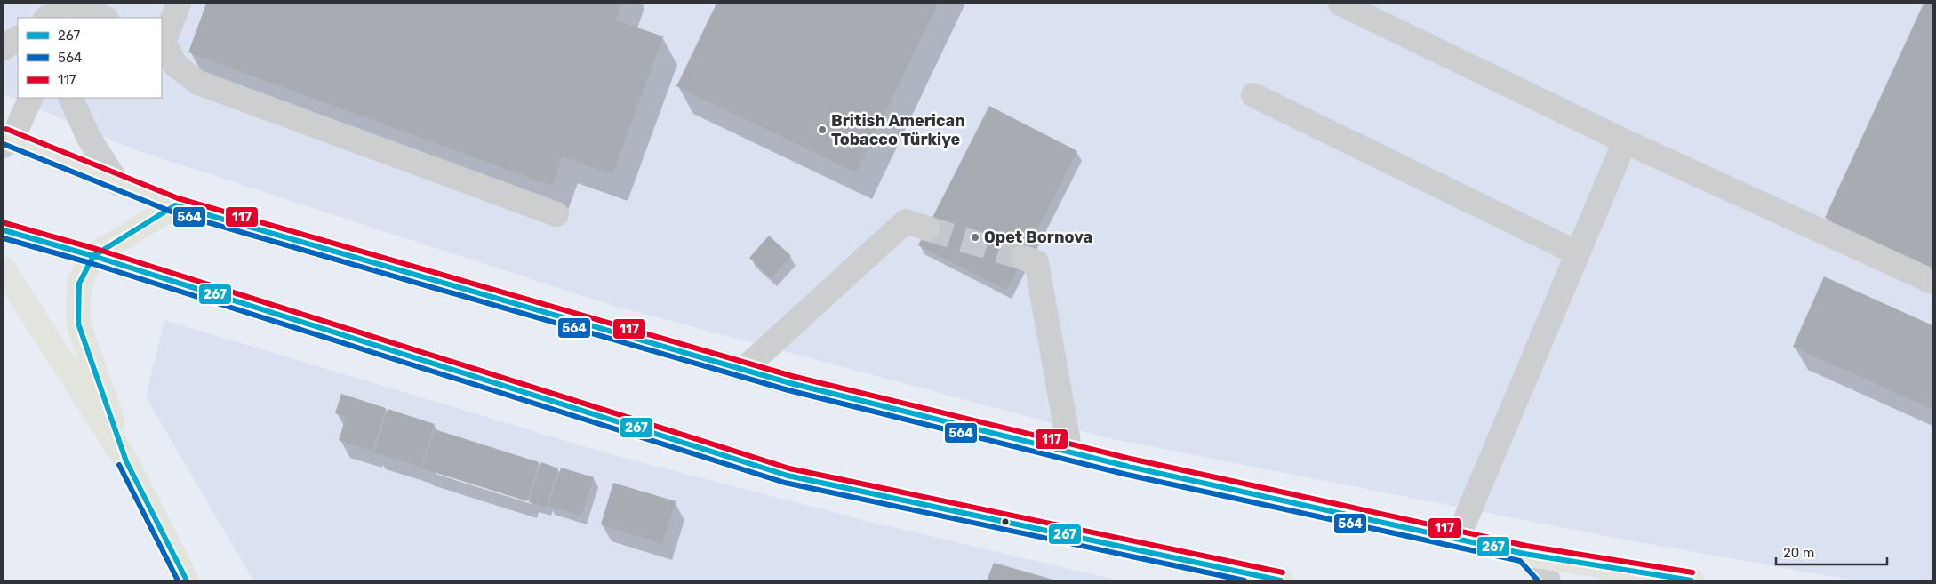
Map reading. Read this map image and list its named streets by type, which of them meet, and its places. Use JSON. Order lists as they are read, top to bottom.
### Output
{
  "places": ["British American Tobacco Türkiye", "Opet Bornova"],
  "lines": ["transit line 117", "transit line 564", "transit line 267"],
  "legend": ["267", "564", "117"],
  "scale_bar": "20 m"
}
